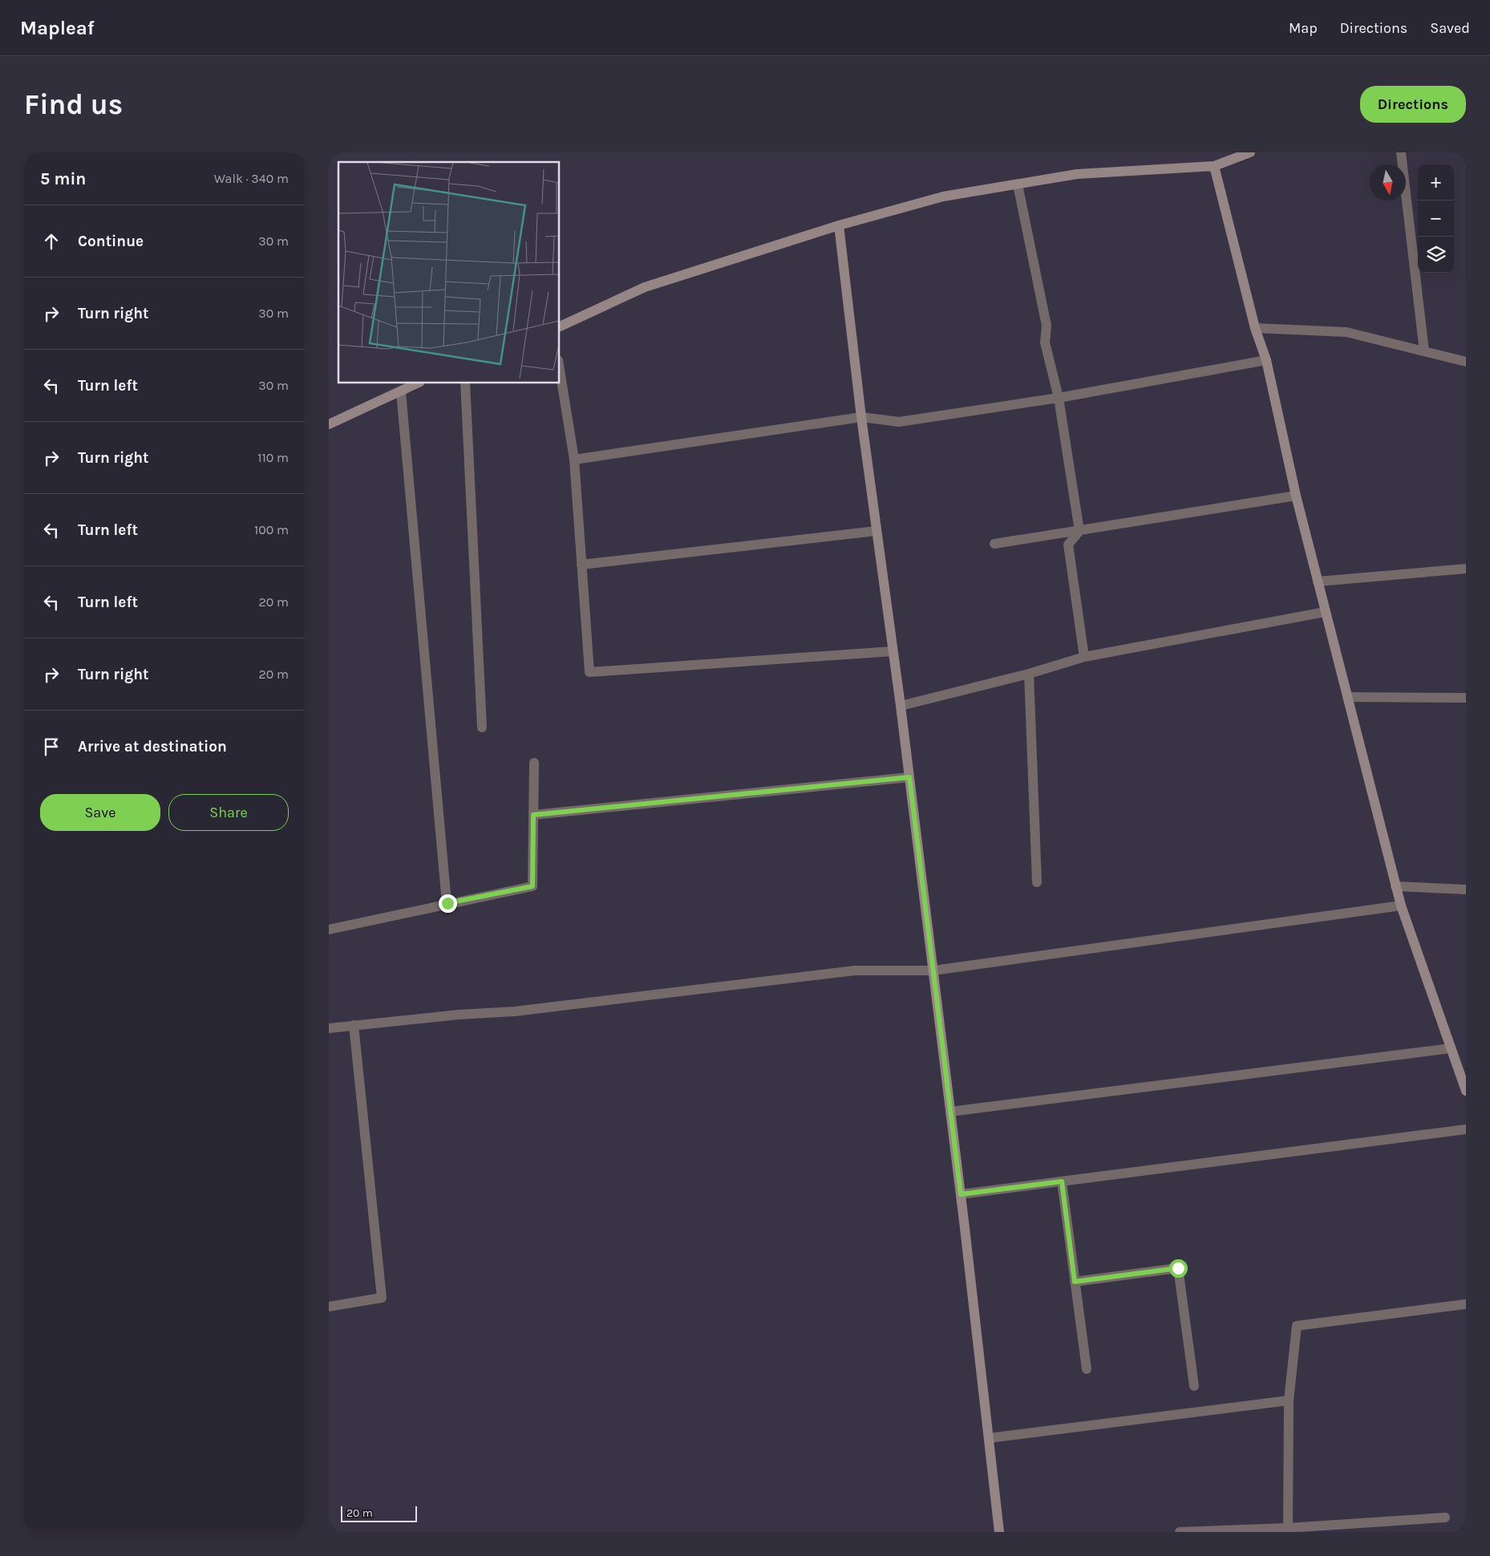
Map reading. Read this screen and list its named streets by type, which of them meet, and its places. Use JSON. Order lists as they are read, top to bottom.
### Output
{
  "scale_bar": "20 m",
  "north": "bottom",
  "page": {
    "header": "Mapleaf",
    "nav": ["Map", "Directions", "Saved"],
    "buttons": [
      "Directions",
      ["Save", "Share"]
    ],
    "title": "Find us",
    "heading": ["5 min", "Walk · 340 m"],
    "map_buttons": ["+", "−"],
    "list": [
      ["Continue", "30 m"],
      ["Turn right", "30 m"],
      ["Turn left", "30 m"],
      ["Turn right", "110 m"],
      ["Turn left", "100 m"],
      ["Turn left", "20 m"],
      ["Turn right", "20 m"],
      "Arrive at destination"
    ],
    "scale": "20 m"
  }
}
